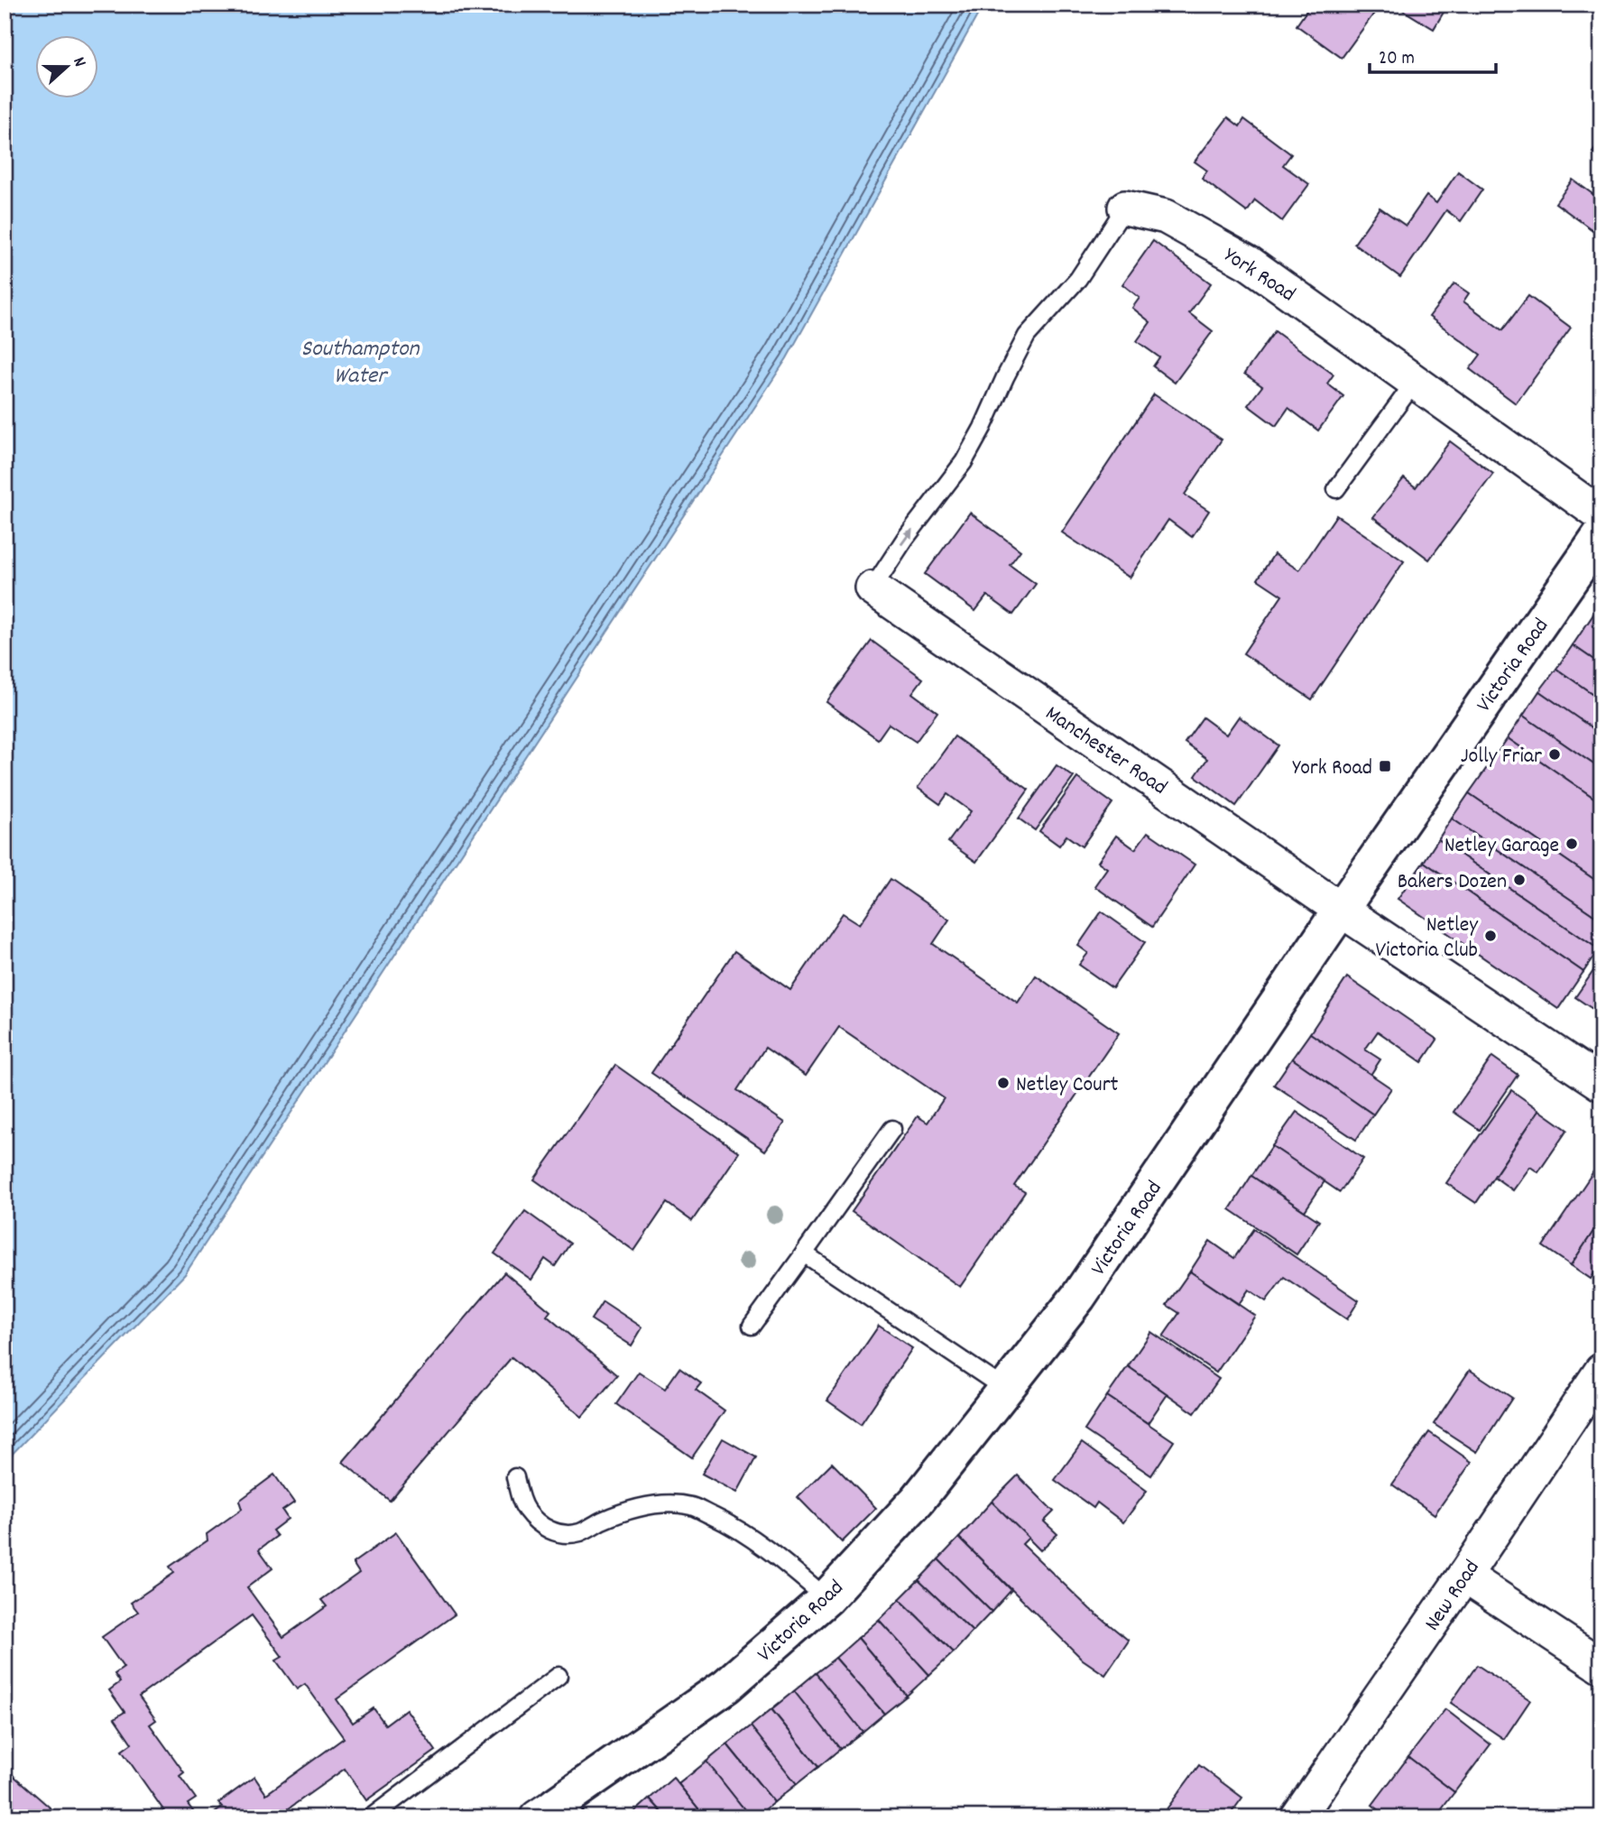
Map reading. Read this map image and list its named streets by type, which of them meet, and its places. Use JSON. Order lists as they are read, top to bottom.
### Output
{
  "streets": {
    "street": [
      "York Road",
      "Victoria Road",
      "Manchester Road",
      "New Road"
    ]
  },
  "crossings": [
    ["Victoria Road", "Manchester Road"]
  ],
  "water": ["Southampton Water"],
  "places": {
    "other": [
      "Jolly Friar",
      "Netley Garage",
      "Bakers Dozen",
      "Netley Victoria Club",
      "Netley Court"
    ],
    "transit": ["York Road"]
  },
  "scale_bar": "20 m",
  "north": "right"
}
